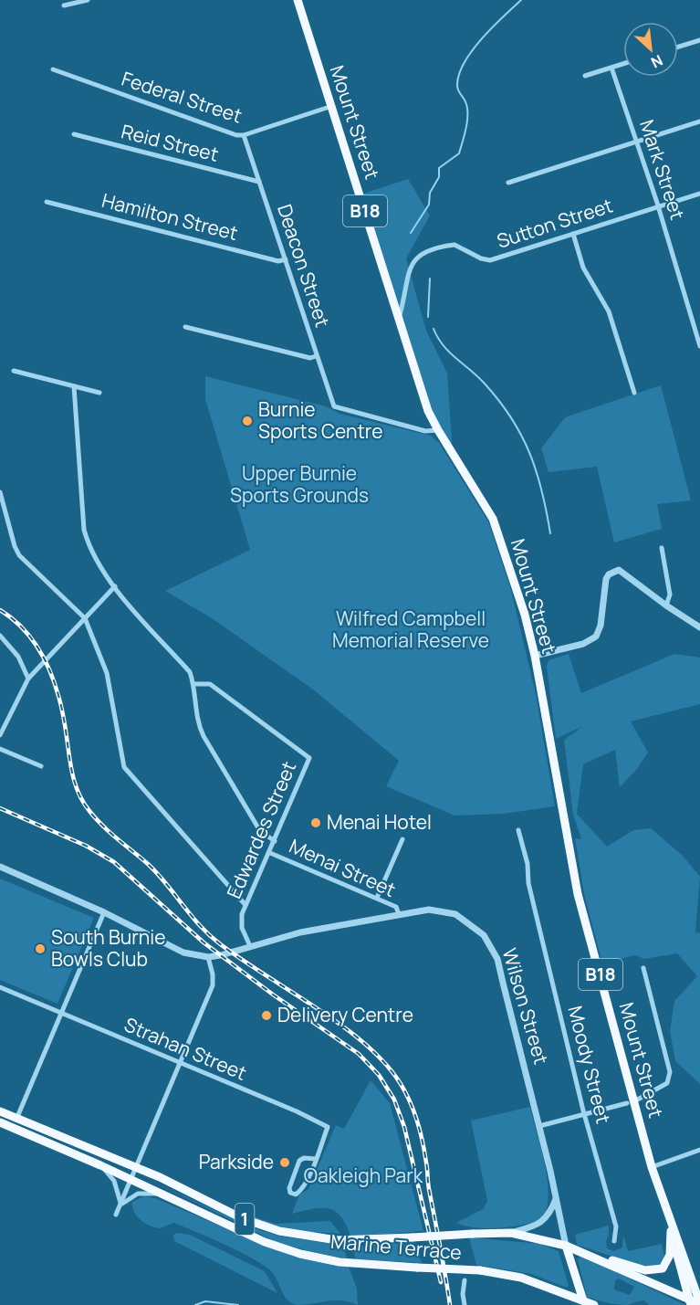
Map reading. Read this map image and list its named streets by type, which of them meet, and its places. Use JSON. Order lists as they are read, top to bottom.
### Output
{
  "streets": {
    "highway": [
      "Mount Street",
      "B18",
      "Wilson Street",
      "1",
      "Marine Terrace"
    ],
    "street": [
      "Federal Street",
      "Reid Street",
      "Mark Street",
      "Hamilton Street",
      "Sutton Street",
      "Deacon Street",
      "Edwardes Street",
      "Menai Street",
      "Strahan Street",
      "Moody Street"
    ]
  },
  "crossings": [
    ["Federal Street", "Mount Street"],
    ["Federal Street", "Deacon Street"],
    ["Mount Street", "Sutton Street"],
    ["Mount Street", "Deacon Street"],
    ["Mount Street", "1"],
    ["Reid Street", "Deacon Street"],
    ["Mark Street", "Sutton Street"],
    ["Hamilton Street", "Deacon Street"],
    ["Edwardes Street", "Menai Street"],
    ["Edwardes Street", "Wilson Street"],
    ["Menai Street", "Wilson Street"],
    ["Wilson Street", "1"],
    ["Wilson Street", "Marine Terrace"],
    ["1", "Marine Terrace"]
  ],
  "parks": ["Upper Burnie Sports Grounds", "Wilfred Campbell Memorial Reserve", "Oakleigh Park"],
  "places": [
    "Burnie Sports Centre",
    "Menai Hotel",
    "South Burnie Bowls Club",
    "Delivery Centre",
    "Parkside"
  ],
  "north": "bottom right"
}
